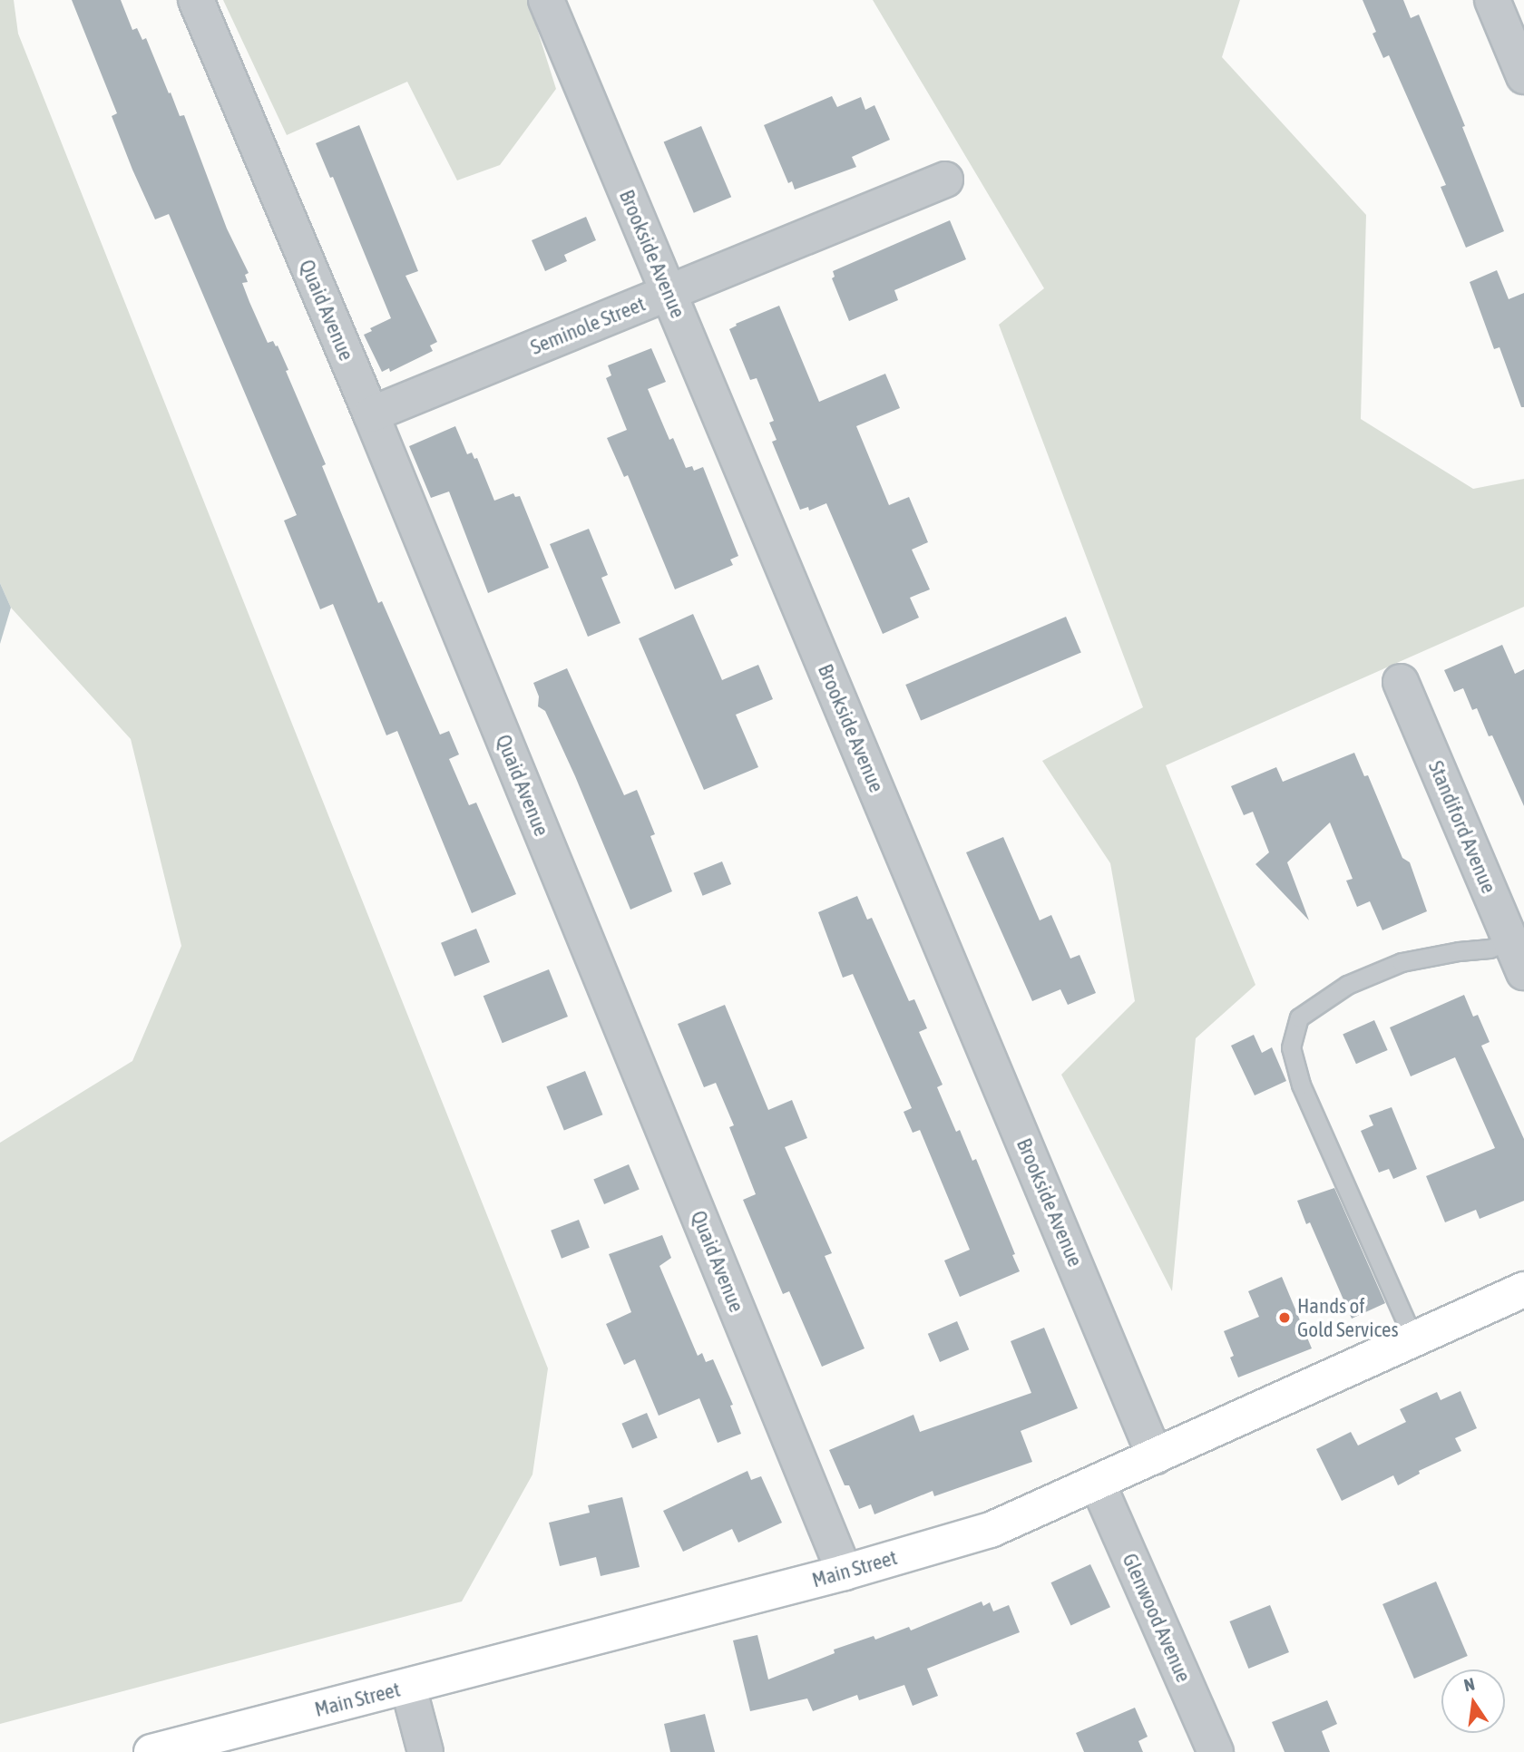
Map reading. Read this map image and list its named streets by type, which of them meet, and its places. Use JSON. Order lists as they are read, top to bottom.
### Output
{
  "streets": {
    "main road": ["Main Street"],
    "street": [
      "Brookside Avenue",
      "Quaid Avenue",
      "Seminole Street",
      "Standiford Avenue",
      "Glenwood Avenue"
    ]
  },
  "crossings": [
    ["Brookside Avenue", "Seminole Street"],
    ["Brookside Avenue", "Main Street"],
    ["Quaid Avenue", "Seminole Street"],
    ["Quaid Avenue", "Main Street"],
    ["Main Street", "Glenwood Avenue"]
  ],
  "places": ["Hands of Gold Services"],
  "north": "top"
}
